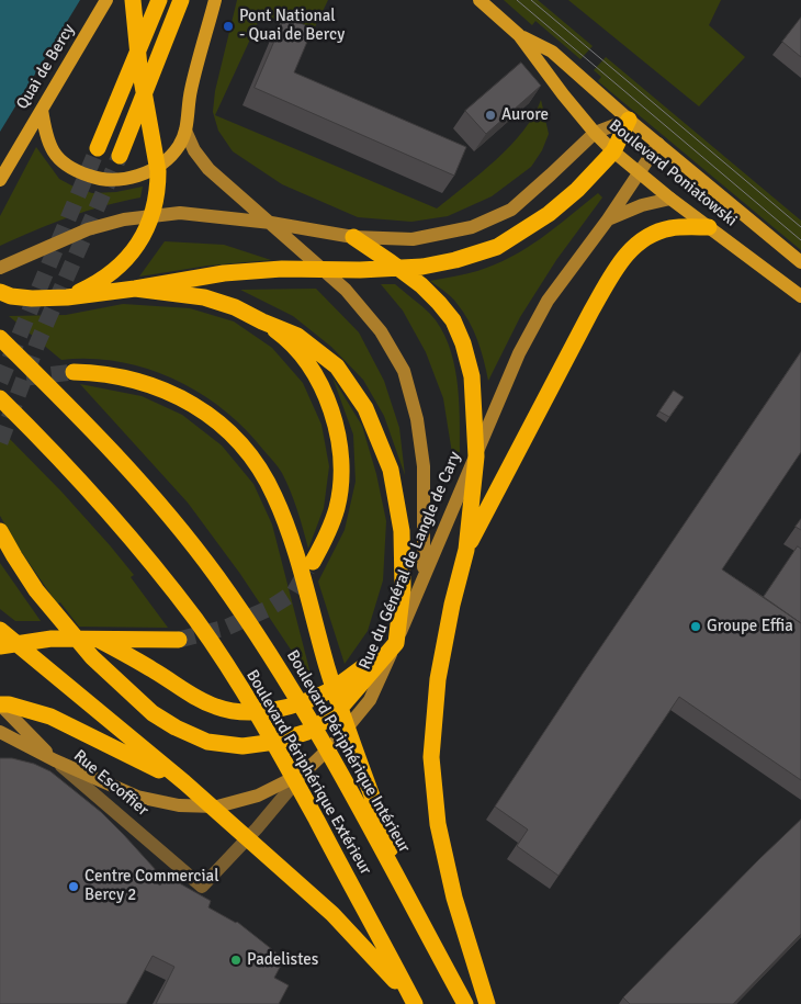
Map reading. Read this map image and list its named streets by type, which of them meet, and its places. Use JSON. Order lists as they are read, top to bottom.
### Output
{
  "streets": {
    "highway": ["Boulevard Périphérique Intérieur", "Boulevard Périphérique Extérieur"],
    "main road": [
      "Quai de Bercy",
      "Boulevard Poniatowski",
      "Rue du Général de Langle de Cary",
      "Rue Escoffier"
    ]
  },
  "crossings": [
    ["Boulevard Poniatowski", "Rue du Général de Langle de Cary"],
    ["Rue du Général de Langle de Cary", "Rue Escoffier"]
  ],
  "places": [
    "Pont National - Quai de Bercy",
    "Aurore",
    "Groupe Effia",
    "Centre Commercial Bercy 2",
    "Padelistes"
  ]
}
